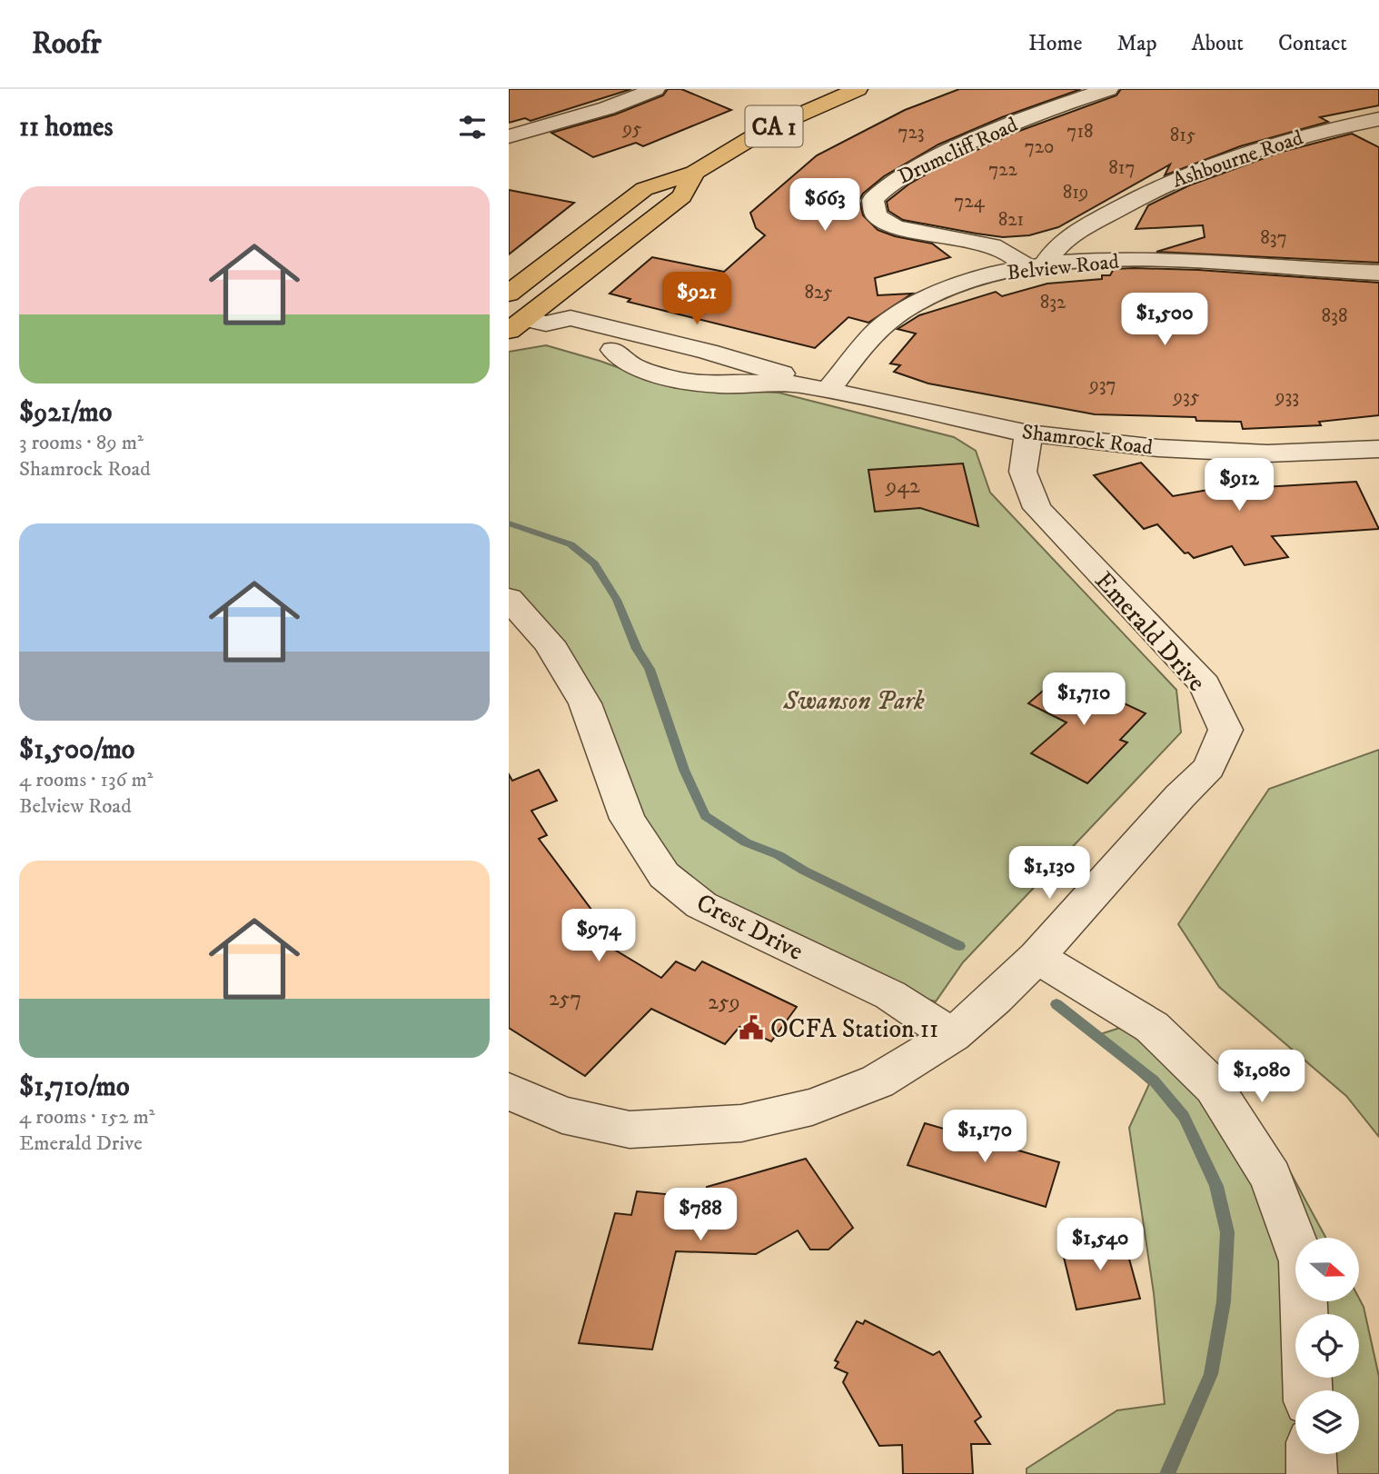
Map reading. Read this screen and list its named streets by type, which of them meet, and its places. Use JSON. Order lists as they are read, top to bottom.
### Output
{
  "streets": {
    "highway": ["CA 1"],
    "street": [
      "Drumcliff Road",
      "Ashbourne Road",
      "Belview Road",
      "Shamrock Road",
      "Emerald Drive",
      "Crest Drive"
    ]
  },
  "crossings": [
    ["CA 1", "Shamrock Road"],
    ["Drumcliff Road", "Ashbourne Road"],
    ["Drumcliff Road", "Belview Road"],
    ["Ashbourne Road", "Belview Road"],
    ["Belview Road", "Shamrock Road"],
    ["Shamrock Road", "Emerald Drive"],
    ["Emerald Drive", "Crest Drive"]
  ],
  "parks": ["Swanson Park"],
  "places": {
    "public building": ["OCFA Station 11"]
  },
  "house_numbers": [
    "95",
    "718",
    "723",
    "815",
    "720",
    "817",
    "722",
    "819",
    "724",
    "821",
    "837",
    "825",
    "832",
    "838",
    "937",
    "935",
    "933",
    "942",
    "257",
    "259"
  ],
  "north": "right",
  "page": {
    "header": "Roofr",
    "nav": [
      "Home",
      "Map",
      "About",
      "Contact"
    ],
    "heading": "11 homes",
    "list": [
      {
        "name": "$921/mo",
        "note": "3 rooms · 89 m² · Shamrock Road"
      },
      {
        "name": "$1,500/mo",
        "note": "4 rooms · 136 m² · Belview Road"
      },
      {
        "name": "$1,710/mo",
        "note": "4 rooms · 152 m² · Emerald Drive"
      }
    ],
    "price": [
      "$663",
      "$921",
      "$1,500",
      "$912",
      "$1,710",
      "$1,130",
      "$974",
      "$1,080",
      "$1,170",
      "$788",
      "$1,540"
    ]
  }
}
